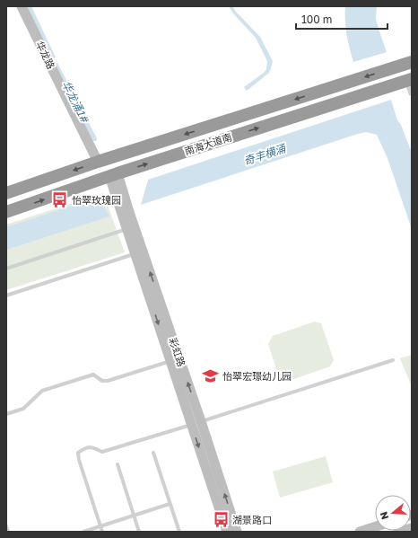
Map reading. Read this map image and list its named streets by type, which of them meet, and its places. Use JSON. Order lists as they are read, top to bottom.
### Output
{
  "streets": {
    "highway": ["南海大道南"],
    "street": ["华龙路", "彩虹路"]
  },
  "crossings": [
    ["华龙路", "南海大道南"],
    ["南海大道南", "彩虹路"]
  ],
  "water": ["华龙涌1#", "奇丰横涌"],
  "places": {
    "bus stop": ["怡翠玫瑰园", "湖景路口"],
    "school or university": ["怡翠宏璟幼儿园"]
  },
  "scale_bar": "100 m",
  "north": "left"
}
